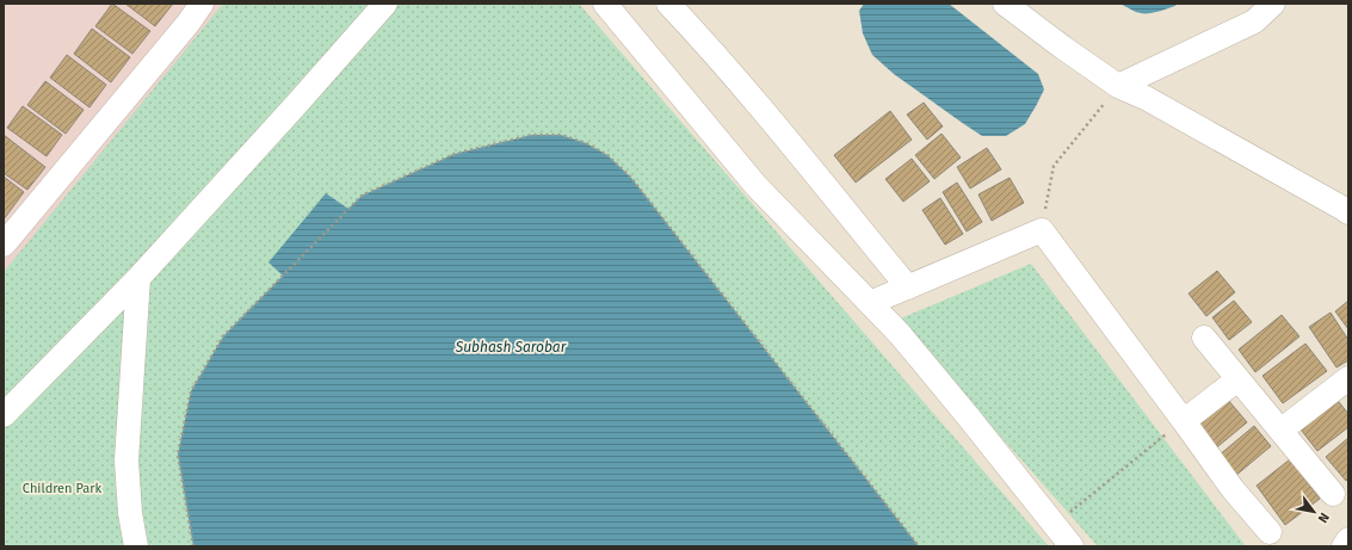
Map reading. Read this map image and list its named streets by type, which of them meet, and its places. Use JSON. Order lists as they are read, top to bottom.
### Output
{
  "water": ["Subhash Sarobar"],
  "parks": ["Children Park"],
  "north": "bottom right"
}
